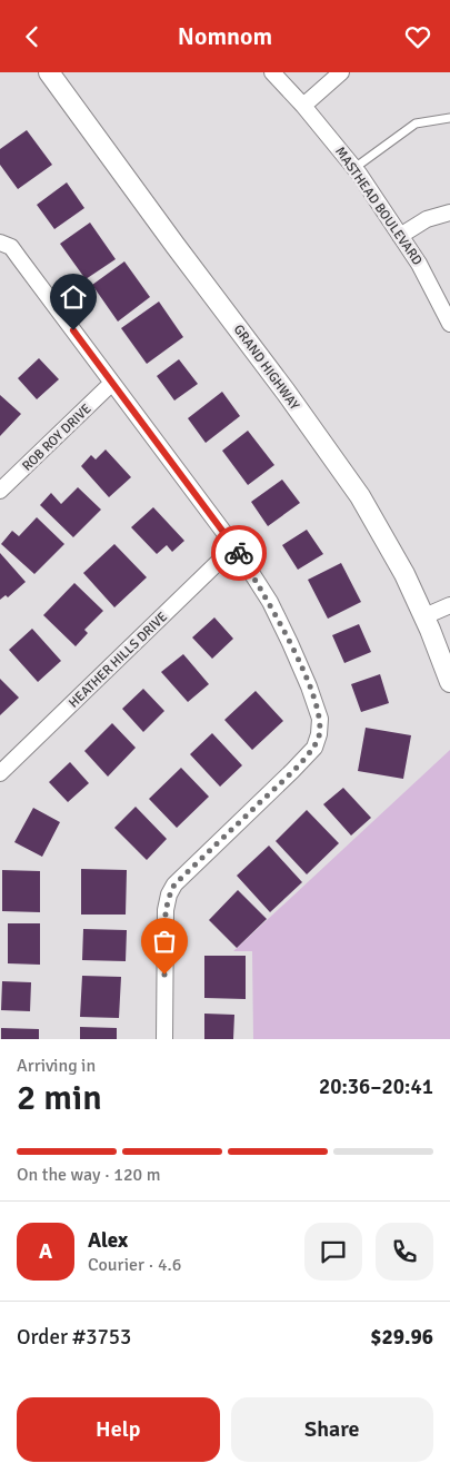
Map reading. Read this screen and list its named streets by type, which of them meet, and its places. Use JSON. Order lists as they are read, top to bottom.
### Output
{
  "streets": {
    "street": [
      "MASTHEAD BOULEVARD",
      "GRAND HIGHWAY",
      "ROB ROY DRIVE",
      "HEATHER HILLS DRIVE"
    ]
  },
  "page": {
    "header": "Nomnom",
    "heading": ["2 min", "Arriving in", "20:36–20:41"],
    "panel": [
      "Alex",
      "Courier · 4.6",
      "Order #3753",
      "$29.96"
    ],
    "bar": "On the way · 120 m",
    "round": "A",
    "buttons": ["Help", "Share"]
  }
}
